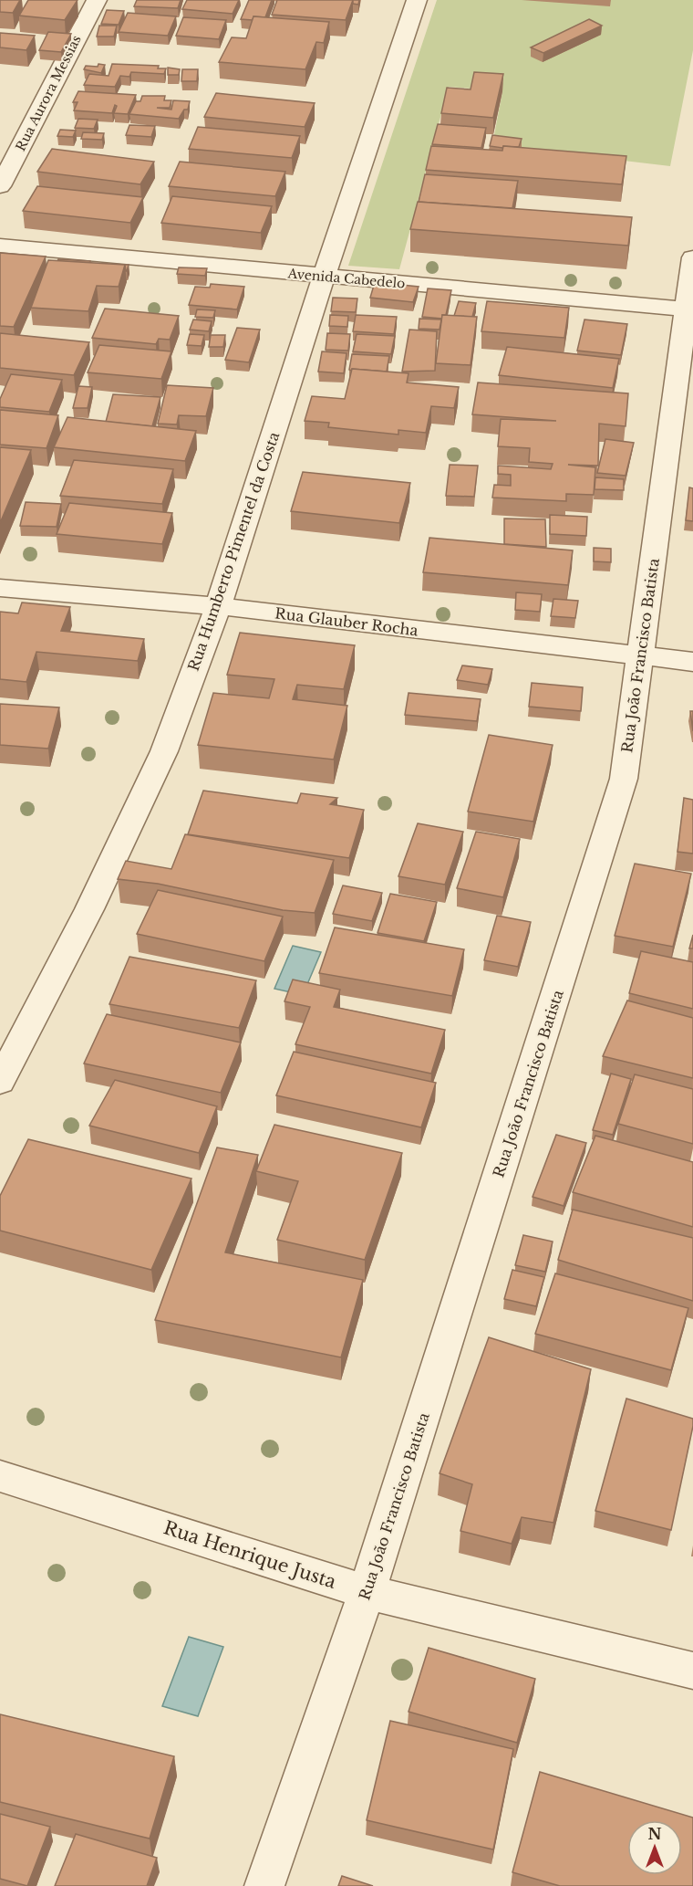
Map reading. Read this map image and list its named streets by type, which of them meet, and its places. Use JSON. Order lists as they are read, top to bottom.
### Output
{
  "streets": {
    "street": [
      "Rua Aurora Messias",
      "Avenida Cabedelo",
      "Rua Humberto Pimentel da Costa",
      "Rua Glauber Rocha",
      "Rua João Francisco Batista",
      "Rua Henrique Justa"
    ]
  },
  "crossings": [
    ["Avenida Cabedelo", "Rua Humberto Pimentel da Costa"],
    ["Avenida Cabedelo", "Rua João Francisco Batista"],
    ["Rua Humberto Pimentel da Costa", "Rua Glauber Rocha"],
    ["Rua Glauber Rocha", "Rua João Francisco Batista"],
    ["Rua João Francisco Batista", "Rua Henrique Justa"]
  ],
  "north": "top"
}
